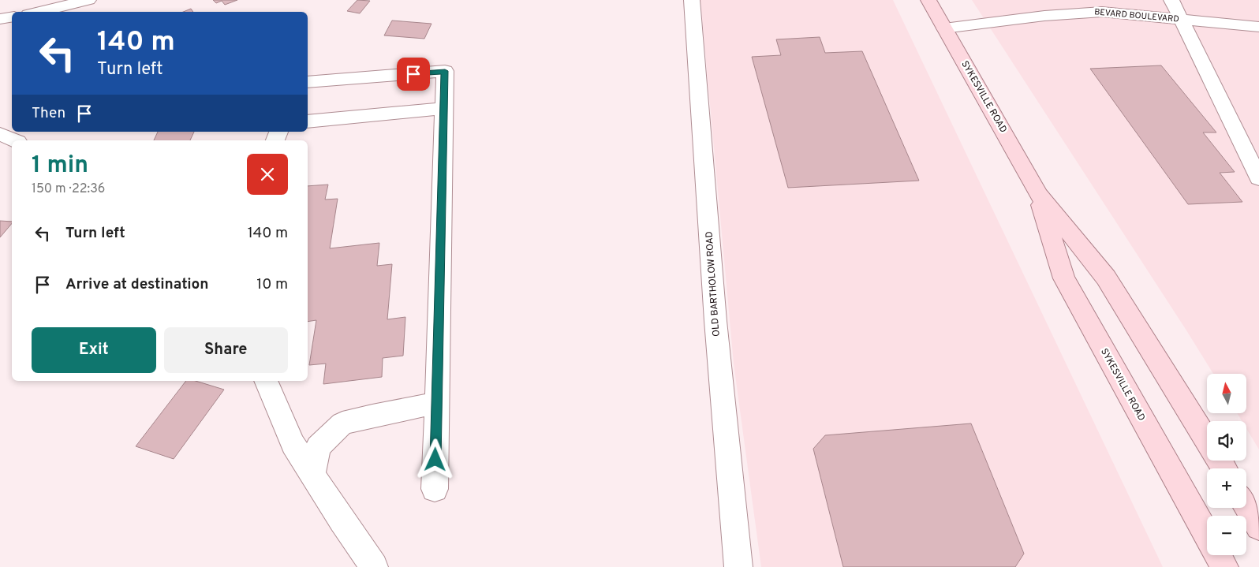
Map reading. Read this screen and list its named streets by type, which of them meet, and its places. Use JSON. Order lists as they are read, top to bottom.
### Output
{
  "streets": {
    "main road": ["SYKESVILLE ROAD"],
    "street": ["BEVARD BOULEVARD", "OLD BARTHOLOW ROAD"]
  },
  "crossings": [
    ["BEVARD BOULEVARD", "SYKESVILLE ROAD"]
  ],
  "north": "top",
  "page": {
    "turn": ["140 m", "Turn left"],
    "then": "Then",
    "heading": ["1 min", "150 m · 22:36"],
    "list": [
      {
        "name": "Turn left",
        "value": "140 m"
      },
      {
        "name": "Arrive at destination",
        "value": "10 m"
      }
    ],
    "buttons": ["Exit", "Share"],
    "map_buttons": ["+", "−"]
  }
}
